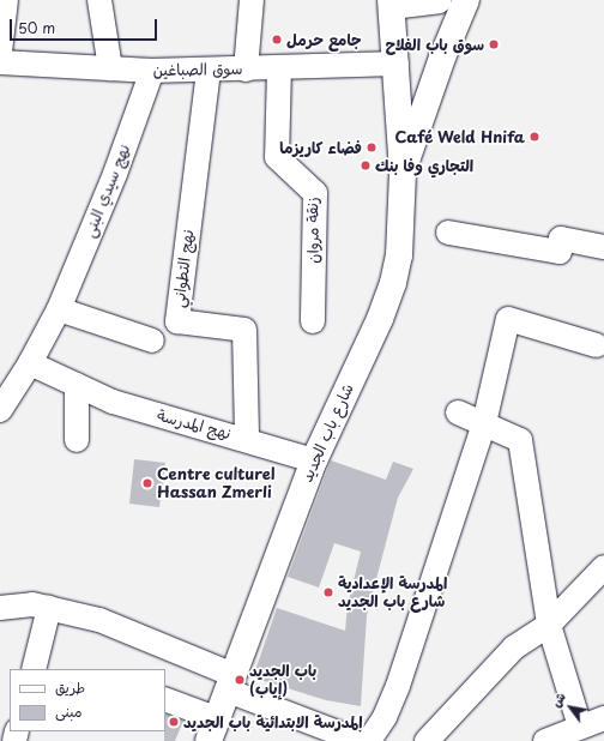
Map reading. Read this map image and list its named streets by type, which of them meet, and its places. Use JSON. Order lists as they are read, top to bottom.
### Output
{
  "streets": {
    "main road": ["شارع باب الجديد"],
    "street": [
      "سوق الصباغين",
      "نهج سيدي البنى",
      "زنقة مروان",
      "نهج التطواني",
      "نهج المدرسة"
    ]
  },
  "crossings": [
    ["سوق الصباغين", "نهج سيدي البنى"],
    ["سوق الصباغين", "زنقة مروان"],
    ["سوق الصباغين", "نهج التطواني"],
    ["سوق الصباغين", "شارع باب الجديد"],
    ["نهج سيدي البنى", "نهج المدرسة"],
    ["نهج التطواني", "نهج المدرسة"],
    ["نهج المدرسة", "شارع باب الجديد"]
  ],
  "places": [
    "جامع حرمل",
    "سوق باب الفلاح",
    "Café Weld Hnifa",
    "فضاء كاريزما",
    "التجاري وفا بنك",
    "Centre culturel Hassan Zmerli",
    "المدرسة الإعدادية شارع باب الجديد",
    "باب الجديد (إياب)",
    "المدرسة الابتدائية باب الجديد"
  ],
  "legend": ["طريق", "مبنى"],
  "scale_bar": "50 m",
  "north": "top left"
}
